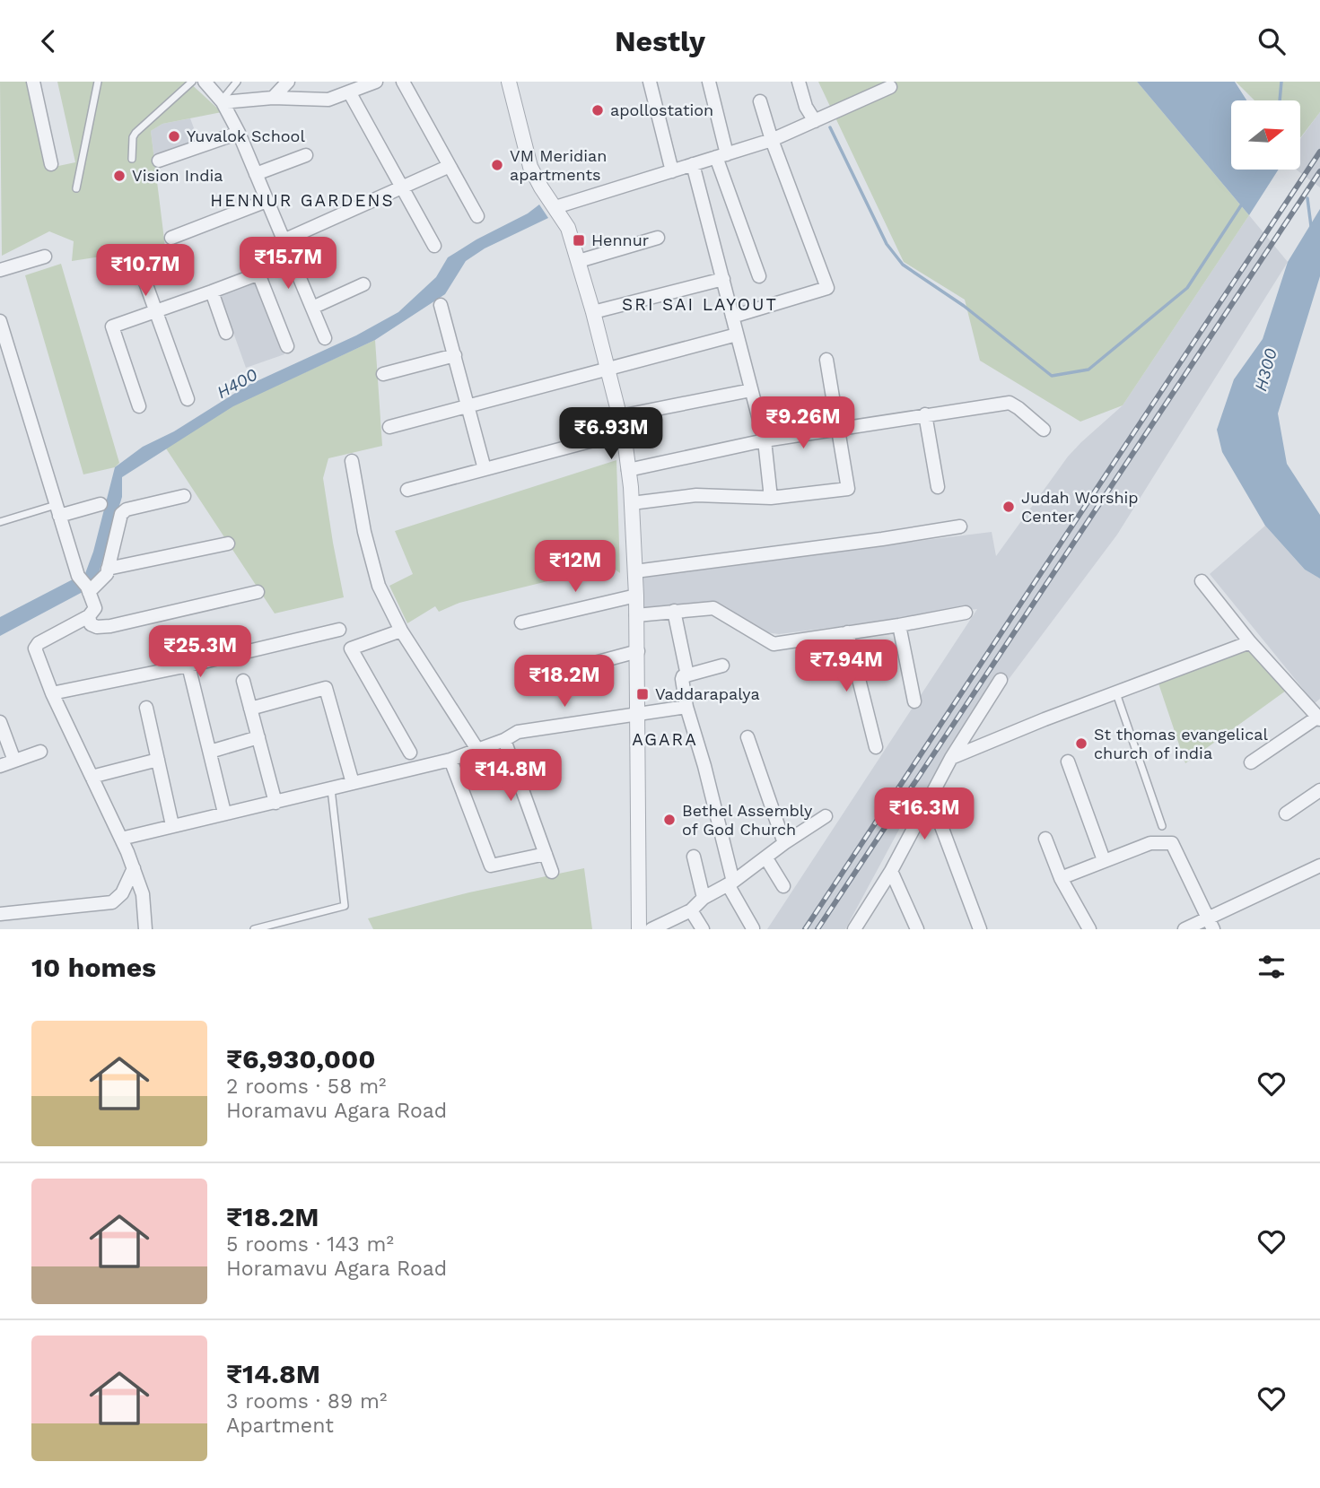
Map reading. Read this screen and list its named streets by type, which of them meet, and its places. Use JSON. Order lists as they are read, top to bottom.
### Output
{
  "districts": ["HENNUR GARDENS", "SRI SAI LAYOUT", "AGARA"],
  "water": ["H300", "H400"],
  "places": {
    "other": [
      "apollostation",
      "Yuvalok School",
      "VM Meridian apartments",
      "Vision India",
      "Judah Worship Center",
      "St thomas evangelical church of india",
      "Bethel Assembly of God Church"
    ],
    "transit": ["Hennur", "Vaddarapalya"]
  },
  "north": "right",
  "page": {
    "header": "Nestly",
    "price": [
      "₹15.7M",
      "₹10.7M",
      "₹9.26M",
      "₹6.93M",
      "₹12M",
      "₹25.3M",
      "₹7.94M",
      "₹18.2M",
      "₹14.8M",
      "₹16.3M"
    ],
    "heading": "10 homes",
    "list": [
      {
        "name": "₹6,930,000",
        "note": "2 rooms · 58 m² · Horamavu Agara Road"
      },
      {
        "name": "₹18.2M",
        "note": "5 rooms · 143 m² · Horamavu Agara Road"
      },
      {
        "name": "₹14.8M",
        "note": "3 rooms · 89 m² · Apartment"
      }
    ]
  }
}
